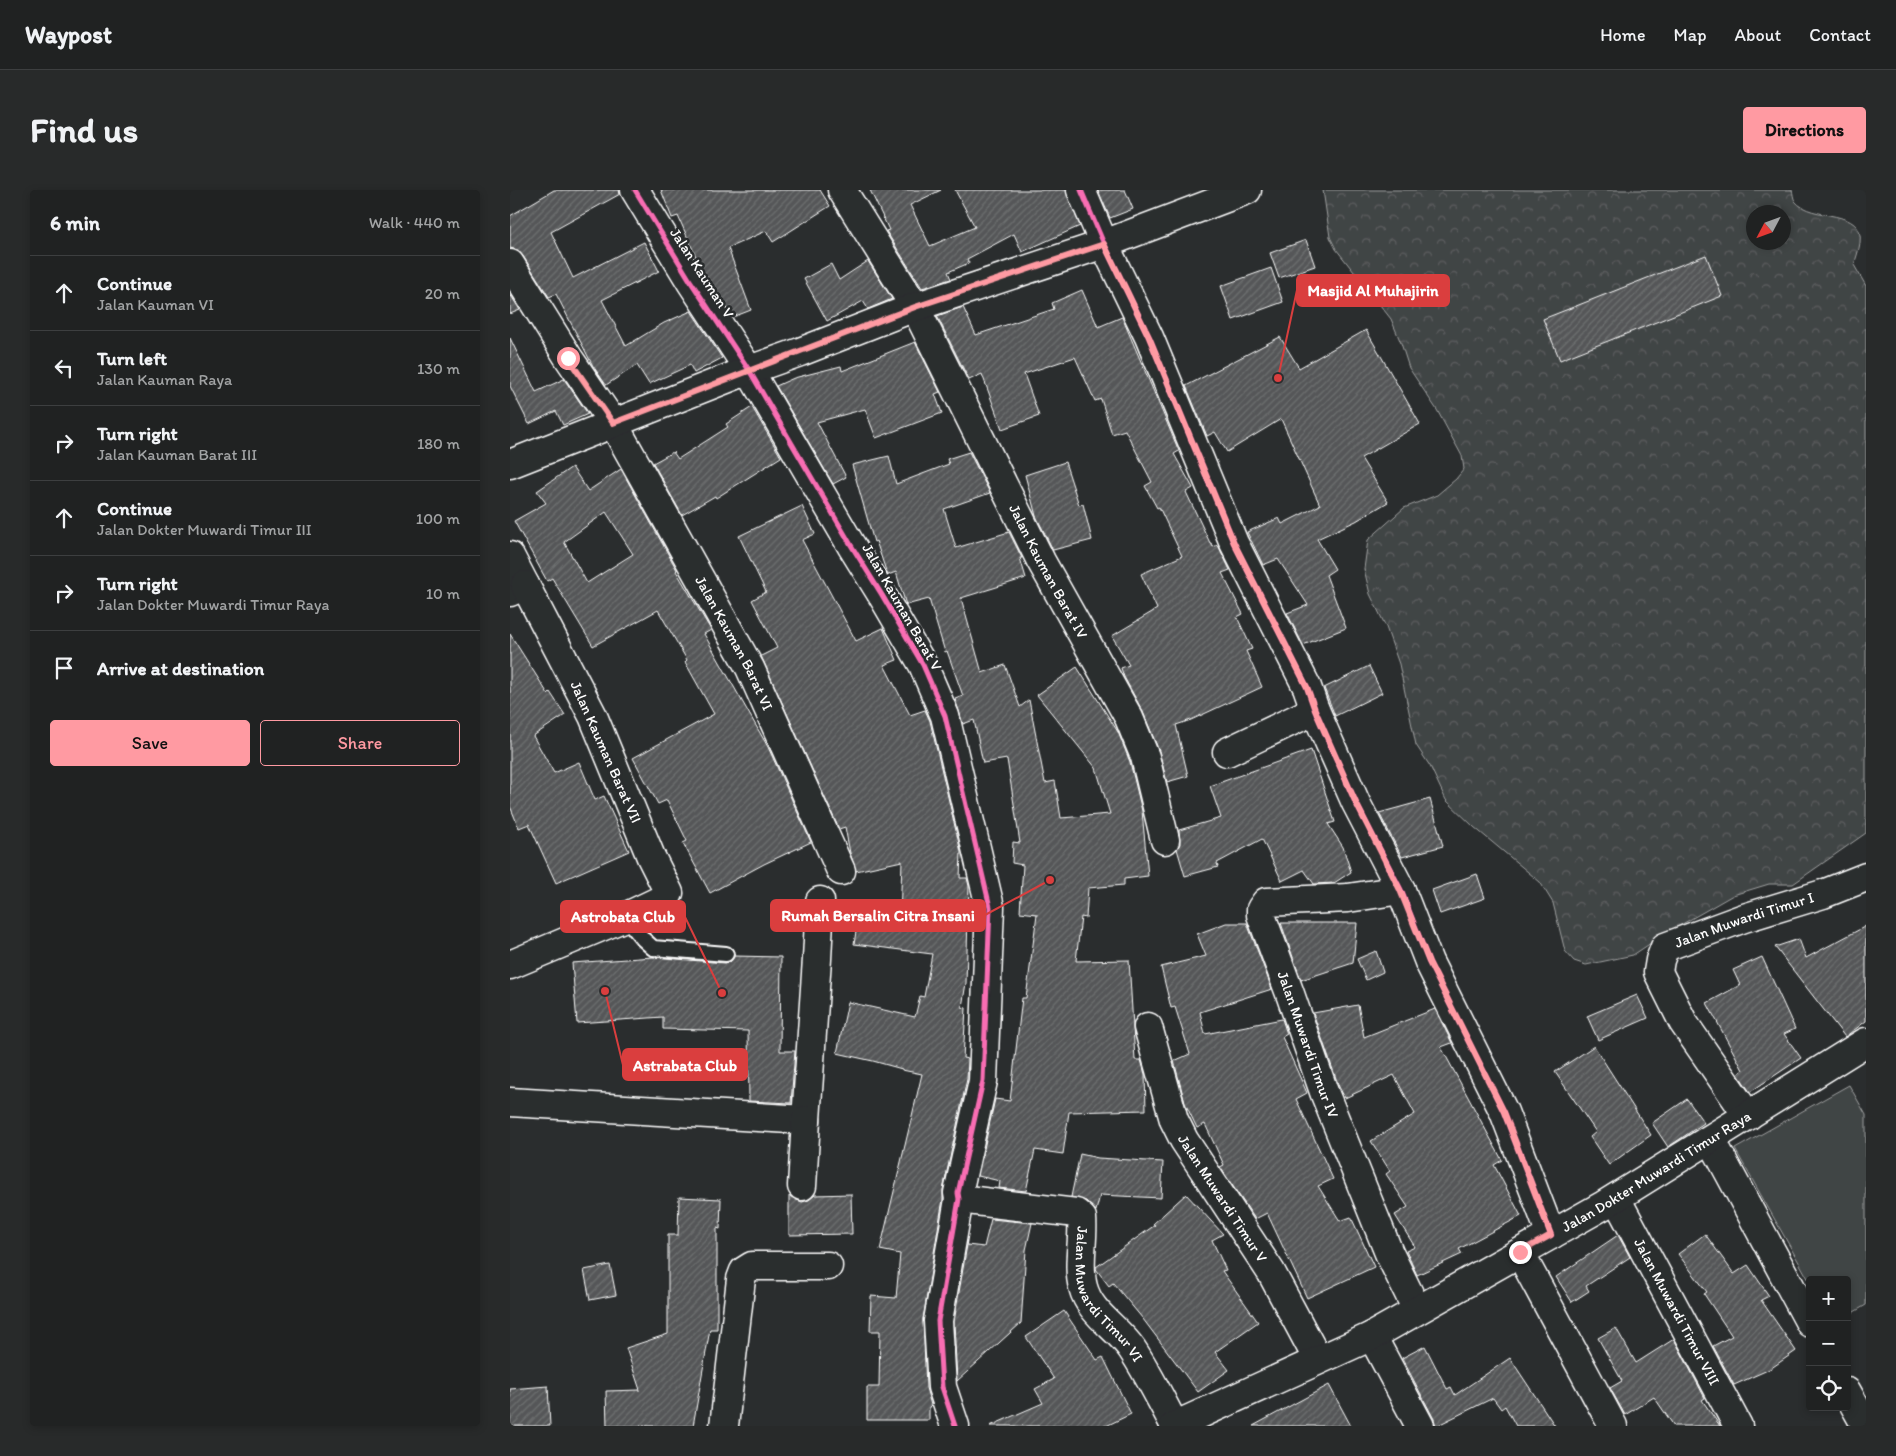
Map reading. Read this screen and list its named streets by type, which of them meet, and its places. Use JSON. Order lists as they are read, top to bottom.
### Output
{
  "streets": {
    "street": [
      "Jalan Kauman V",
      "Jalan Kauman Barat IV",
      "Jalan Kauman Barat V",
      "Jalan Kauman Barat VI",
      "Jalan Kauman Barat VII",
      "Jalan Muwardi Timur I",
      "Jalan Muwardi Timur IV",
      "Jalan Dokter Muwardi Timur Raya",
      "Jalan Muwardi Timur V",
      "Jalan Muwardi Timur VI",
      "Jalan Muwardi Timur VIII"
    ]
  },
  "crossings": [
    ["Jalan Kauman V", "Jalan Kauman Barat V"],
    ["Jalan Kauman Barat V", "Jalan Muwardi Timur VI"],
    ["Jalan Muwardi Timur I", "Jalan Dokter Muwardi Timur Raya"],
    ["Jalan Muwardi Timur IV", "Jalan Dokter Muwardi Timur Raya"],
    ["Jalan Dokter Muwardi Timur Raya", "Jalan Muwardi Timur V"],
    ["Jalan Dokter Muwardi Timur Raya", "Jalan Muwardi Timur VI"],
    ["Jalan Dokter Muwardi Timur Raya", "Jalan Muwardi Timur VIII"]
  ],
  "places": [
    "Masjid Al Muhajirin",
    "Rumah Bersalin Citra Insani",
    "Astrabata Club",
    "Astrobata Club"
  ],
  "north": "bottom left",
  "page": {
    "header": "Waypost",
    "nav": [
      "Home",
      "Map",
      "About",
      "Contact"
    ],
    "buttons": [
      "Directions",
      ["Save", "Share"]
    ],
    "title": "Find us",
    "heading": ["6 min", "Walk · 440 m"],
    "list": [
      ["Continue", "Jalan Kauman VI", "20 m"],
      ["Turn left", "Jalan Kauman Raya", "130 m"],
      ["Turn right", "Jalan Kauman Barat III", "180 m"],
      ["Continue", "Jalan Dokter Muwardi Timur III", "100 m"],
      ["Turn right", "Jalan Dokter Muwardi Timur Raya", "10 m"],
      "Arrive at destination"
    ],
    "map_buttons": ["+", "−"]
  }
}
